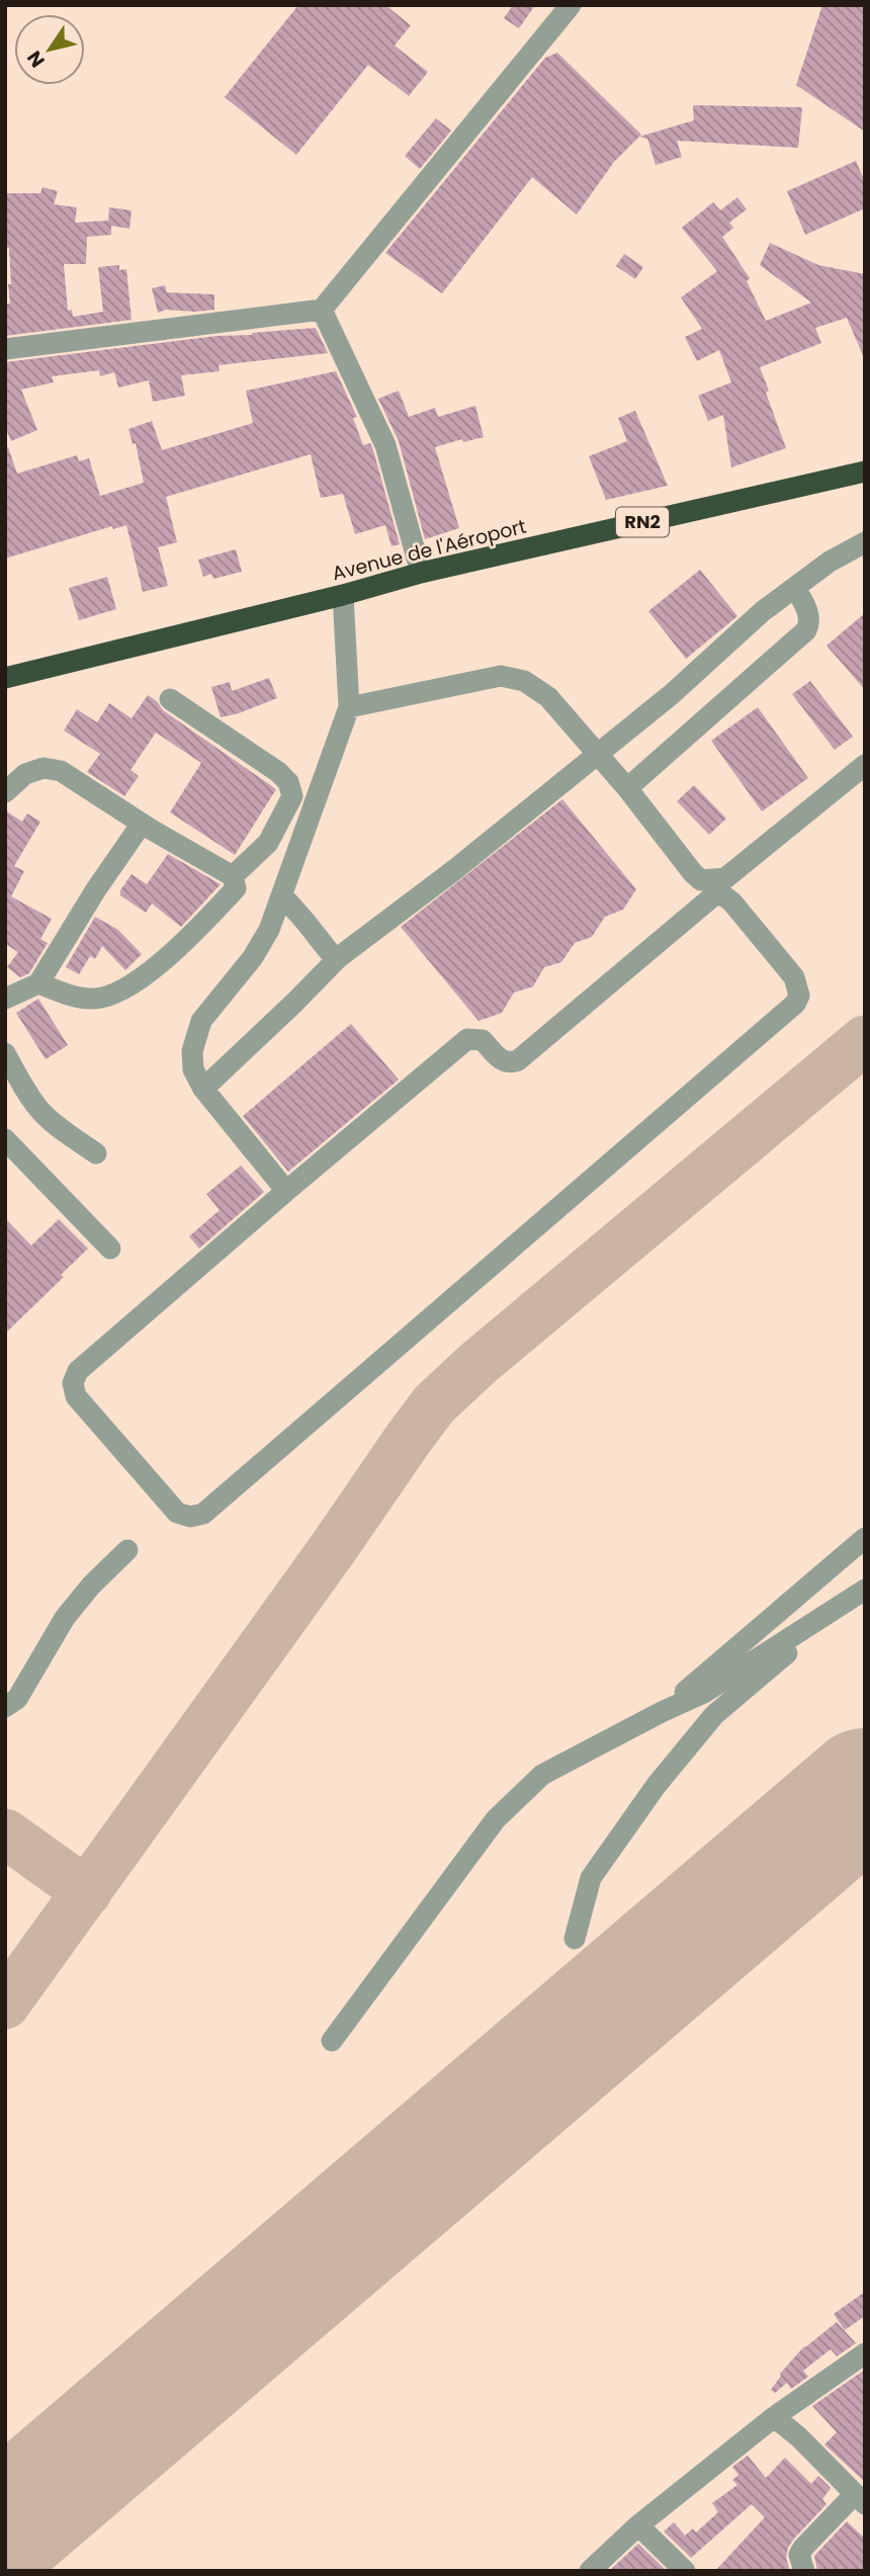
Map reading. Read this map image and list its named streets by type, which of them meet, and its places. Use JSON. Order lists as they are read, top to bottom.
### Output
{
  "streets": {
    "highway": ["RN2", "Avenue de l'Aéroport"]
  },
  "north": "bottom left"
}
